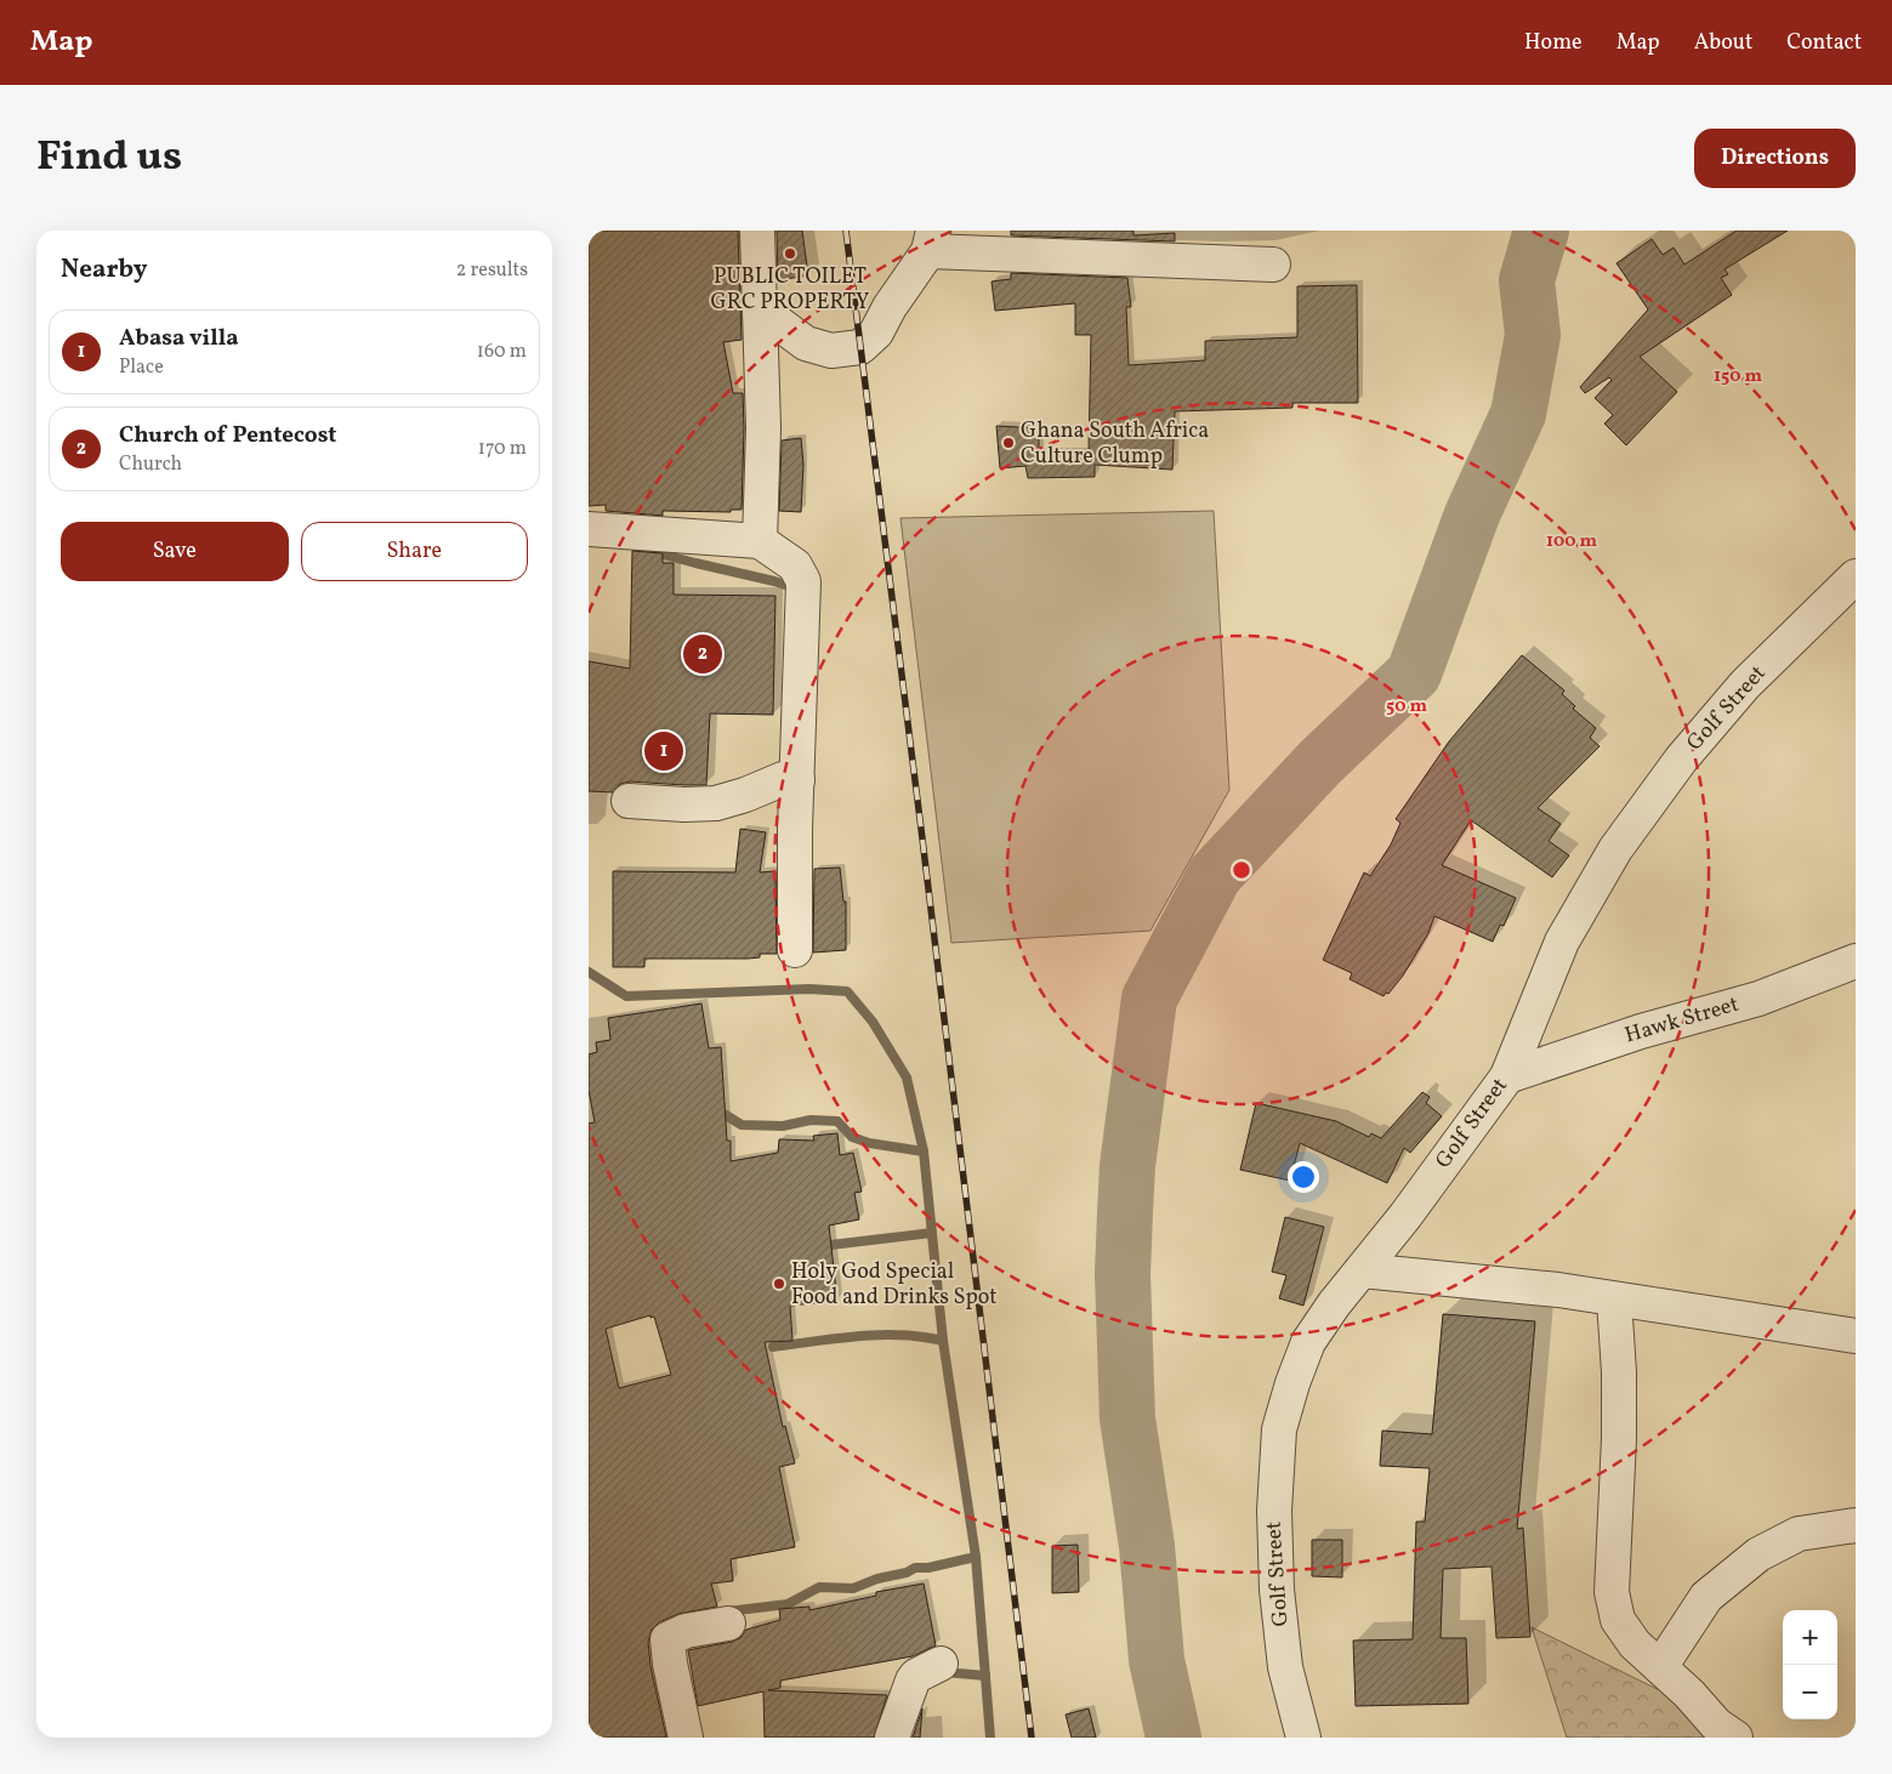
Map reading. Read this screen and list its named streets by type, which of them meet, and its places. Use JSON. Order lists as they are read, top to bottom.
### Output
{
  "streets": {
    "street": ["Golf Street", "Hawk Street"]
  },
  "crossings": [
    ["Golf Street", "Hawk Street"]
  ],
  "places": ["PUBLIC TOILET GRC PROPERTY", "Ghana South Africa Culture Clump", "Holy God Special Food and Drinks Spot"],
  "page": {
    "header": "Map",
    "nav": [
      "Home",
      "Map",
      "About",
      "Contact"
    ],
    "title": "Find us",
    "buttons": [
      "Directions",
      ["Save", "Share"]
    ],
    "heading": ["Nearby", "2 results"],
    "list": [
      {
        "mark": "1",
        "name": "Abasa villa",
        "note": "Place",
        "value": "160 m"
      },
      {
        "mark": "2",
        "name": "Church of Pentecost",
        "note": "Church",
        "value": "170 m"
      }
    ],
    "pins": ["2", "1"],
    "map_buttons": ["+", "−"]
  },
  "rings": ["150 m", "100 m", "50 m"]
}
